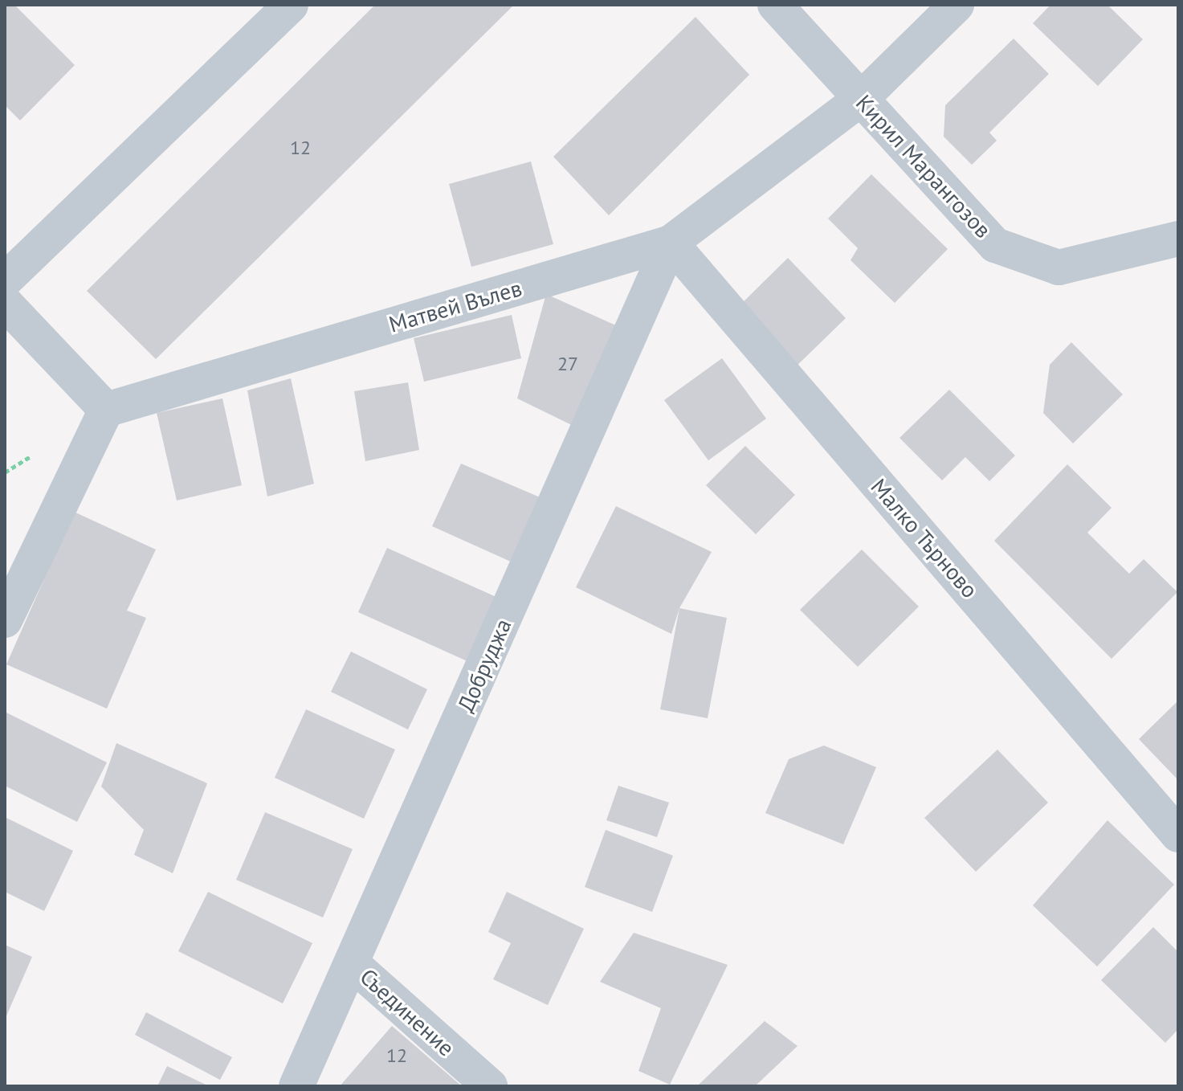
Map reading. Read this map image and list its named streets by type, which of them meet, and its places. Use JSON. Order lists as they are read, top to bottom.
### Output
{
  "streets": {
    "street": [
      "Кирил Марангозов",
      "Матвей Вълев",
      "Малко Търново",
      "Добруджа",
      "Съединение"
    ]
  },
  "crossings": [
    ["Кирил Марангозов", "Матвей Вълев"],
    ["Матвей Вълев", "Малко Търново"],
    ["Матвей Вълев", "Добруджа"],
    ["Малко Търново", "Добруджа"],
    ["Добруджа", "Съединение"]
  ],
  "house_numbers": ["12", "27", "12"]
}
